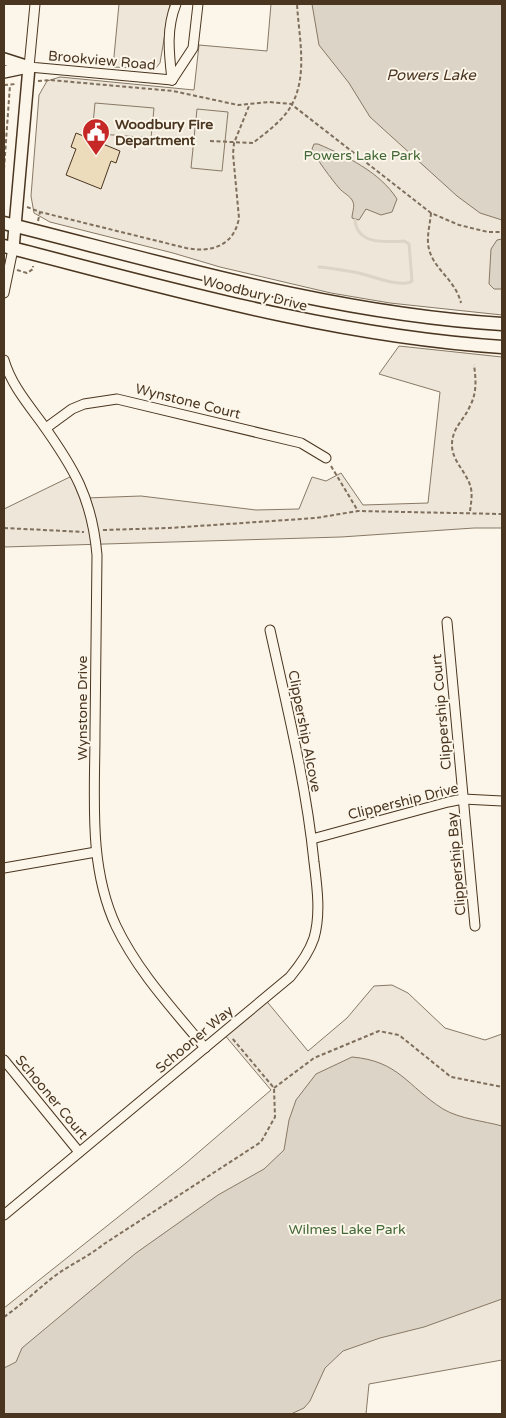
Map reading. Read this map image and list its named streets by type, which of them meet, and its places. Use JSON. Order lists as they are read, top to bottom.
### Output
{
  "streets": {
    "main road": ["Woodbury Drive"],
    "street": [
      "Brookview Road",
      "Wynstone Court",
      "Wynstone Drive",
      "Clippership Court",
      "Clippership Alcove",
      "Clippership Drive",
      "Clippership Bay",
      "Schooner Way",
      "Schooner Court"
    ]
  },
  "crossings": [
    ["Wynstone Court", "Wynstone Drive"],
    ["Wynstone Drive", "Schooner Way"],
    ["Clippership Court", "Clippership Drive"],
    ["Clippership Court", "Clippership Bay"],
    ["Clippership Alcove", "Clippership Drive"],
    ["Clippership Alcove", "Schooner Way"],
    ["Clippership Drive", "Clippership Bay"],
    ["Clippership Drive", "Schooner Way"],
    ["Schooner Way", "Schooner Court"]
  ],
  "water": ["Powers Lake"],
  "parks": ["Powers Lake Park", "Wilmes Lake Park"],
  "places": {
    "public building": ["Woodbury Fire Department"]
  }
}
